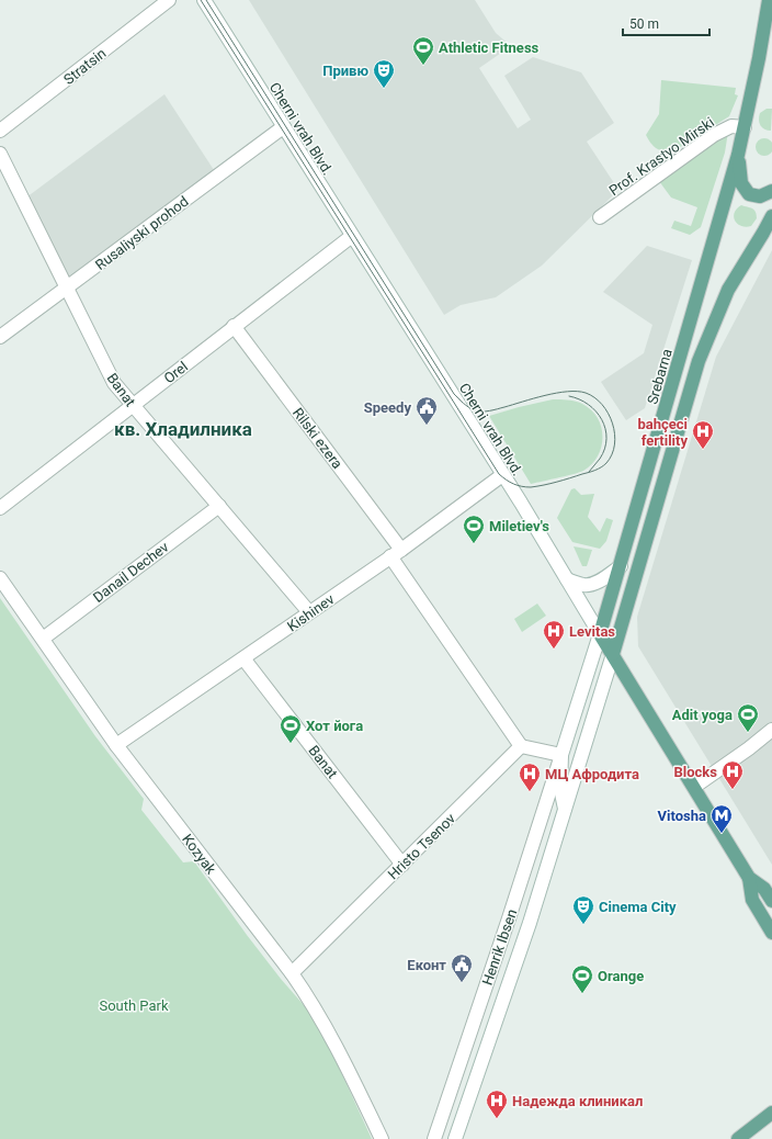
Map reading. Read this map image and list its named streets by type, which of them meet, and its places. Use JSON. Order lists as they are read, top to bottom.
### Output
{
  "streets": {
    "main road": ["Cherni vrah Blvd.", "Srebarna"],
    "street": [
      "Stratsin",
      "Prof. Krastyo Mirski",
      "Rusaliyski prohod",
      "Orel",
      "Banat",
      "Rilski ezera",
      "Danail Dechev",
      "Kishinev",
      "Hristo Tsenov",
      "Kozyak",
      "Henrik Ibsen"
    ]
  },
  "crossings": [
    ["Cherni vrah Blvd.", "Rusaliyski prohod"],
    ["Cherni vrah Blvd.", "Orel"],
    ["Cherni vrah Blvd.", "Srebarna"],
    ["Cherni vrah Blvd.", "Kishinev"],
    ["Cherni vrah Blvd.", "Henrik Ibsen"],
    ["Prof. Krastyo Mirski", "Srebarna"],
    ["Rusaliyski prohod", "Banat"],
    ["Orel", "Banat"],
    ["Orel", "Rilski ezera"],
    ["Srebarna", "Henrik Ibsen"],
    ["Banat", "Danail Dechev"],
    ["Banat", "Kishinev"],
    ["Banat", "Hristo Tsenov"],
    ["Rilski ezera", "Kishinev"],
    ["Rilski ezera", "Hristo Tsenov"],
    ["Danail Dechev", "Kozyak"],
    ["Kishinev", "Kozyak"],
    ["Hristo Tsenov", "Kozyak"]
  ],
  "districts": ["кв. Хладилника"],
  "parks": ["South Park"],
  "places": {
    "sports": [
      "Athletic Fitness",
      "Miletiev's",
      "Adit yoga",
      "Хот йога",
      "Orange"
    ],
    "theatre": ["Привю", "Cinema City"],
    "public building": ["Speedy", "Еконт"],
    "hospital": [
      "bahçeci fertility",
      "Levitas",
      "Blocks",
      "МЦ Афродита",
      "Надежда клиникал"
    ],
    "metro station": ["Vitosha"]
  },
  "scale_bar": "50 m"
}
